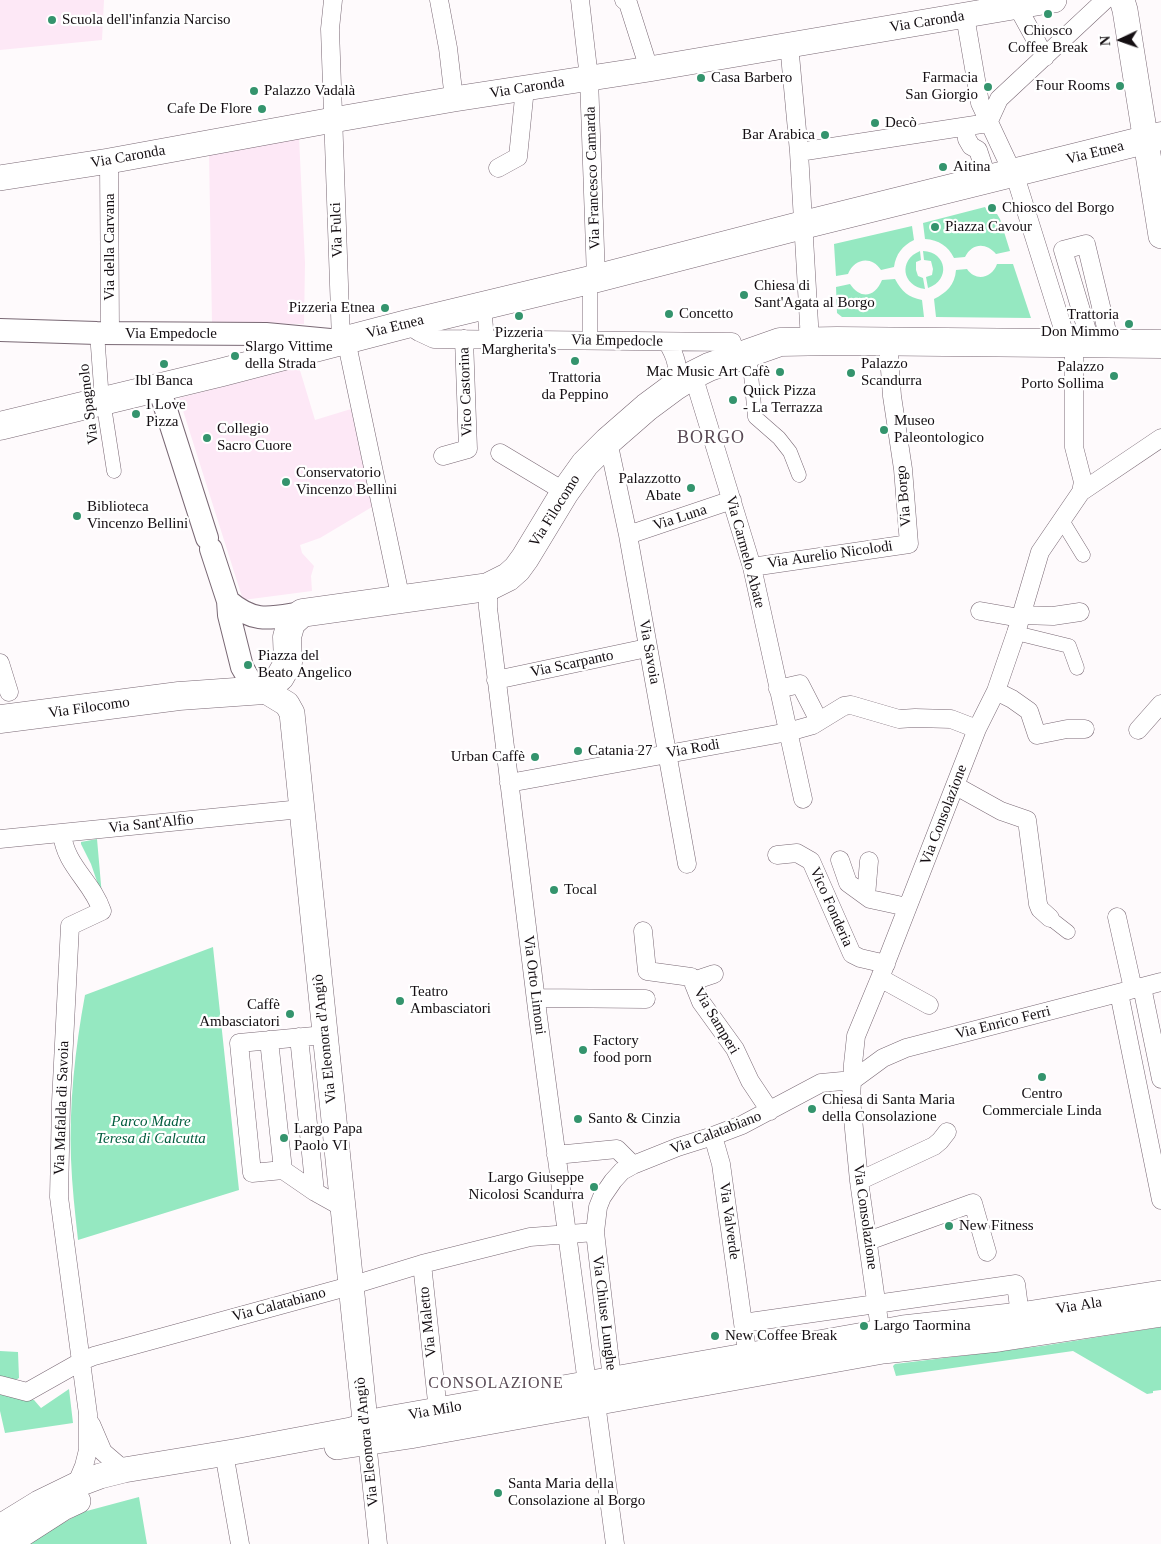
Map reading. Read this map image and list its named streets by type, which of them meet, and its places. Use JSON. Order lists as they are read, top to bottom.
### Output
{
  "streets": {
    "main road": [
      "Via Caronda",
      "Via Etnea",
      "Via Filocomo",
      "Via Eleonora d'Angiò",
      "Via Ala",
      "Via Milo"
    ],
    "street": [
      "Via Francesco Camarda",
      "Via Fulci",
      "Via della Carvana",
      "Via Empedocle",
      "Vico Castorina",
      "Via Spagnolo",
      "Via Borgo",
      "Via Luna",
      "Via Carmelo Abate",
      "Via Aurelio Nicolodi",
      "Via Savoia",
      "Via Scarpanto",
      "Via Rodi",
      "Via Consolazione",
      "Via Sant'Alfio",
      "Vico Fonderia",
      "Via Orto Limoni",
      "Via Samperi",
      "Via Enrico Ferri",
      "Via Mafalda di Savoia",
      "Via Calatabiano",
      "Via Valverde",
      "Via Chiuse Lunghe",
      "Via Maletto"
    ]
  },
  "crossings": [
    ["Via Caronda", "Via Francesco Camarda"],
    ["Via Caronda", "Via Fulci"],
    ["Via Caronda", "Via della Carvana"],
    ["Via Etnea", "Via Francesco Camarda"],
    ["Via Etnea", "Via Fulci"],
    ["Via Etnea", "Via Empedocle"],
    ["Via Etnea", "Via Spagnolo"],
    ["Via Francesco Camarda", "Via Empedocle"],
    ["Via Fulci", "Via Empedocle"],
    ["Via della Carvana", "Via Empedocle"],
    ["Via della Carvana", "Via Spagnolo"],
    ["Via Empedocle", "Vico Castorina"],
    ["Via Empedocle", "Via Spagnolo"],
    ["Via Empedocle", "Via Filocomo"],
    ["Via Empedocle", "Via Carmelo Abate"],
    ["Via Borgo", "Via Filocomo"],
    ["Via Borgo", "Via Aurelio Nicolodi"],
    ["Via Filocomo", "Via Carmelo Abate"],
    ["Via Filocomo", "Via Savoia"],
    ["Via Filocomo", "Via Orto Limoni"],
    ["Via Filocomo", "Via Eleonora d'Angiò"],
    ["Via Luna", "Via Carmelo Abate"],
    ["Via Luna", "Via Savoia"],
    ["Via Carmelo Abate", "Via Aurelio Nicolodi"],
    ["Via Carmelo Abate", "Via Rodi"],
    ["Via Savoia", "Via Scarpanto"],
    ["Via Savoia", "Via Rodi"],
    ["Via Scarpanto", "Via Orto Limoni"],
    ["Via Rodi", "Via Consolazione"],
    ["Via Rodi", "Via Orto Limoni"],
    ["Via Consolazione", "Vico Fonderia"],
    ["Via Consolazione", "Via Enrico Ferri"],
    ["Via Consolazione", "Via Calatabiano"],
    ["Via Consolazione", "Via Ala"],
    ["Via Sant'Alfio", "Via Eleonora d'Angiò"],
    ["Via Sant'Alfio", "Via Mafalda di Savoia"],
    ["Via Orto Limoni", "Via Calatabiano"],
    ["Via Orto Limoni", "Via Milo"],
    ["Via Samperi", "Via Calatabiano"],
    ["Via Enrico Ferri", "Via Calatabiano"],
    ["Via Eleonora d'Angiò", "Via Calatabiano"],
    ["Via Eleonora d'Angiò", "Via Milo"],
    ["Via Mafalda di Savoia", "Via Calatabiano"],
    ["Via Calatabiano", "Via Valverde"],
    ["Via Calatabiano", "Via Chiuse Lunghe"],
    ["Via Calatabiano", "Via Maletto"],
    ["Via Valverde", "Via Ala"],
    ["Via Valverde", "Via Milo"],
    ["Via Ala", "Via Milo"],
    ["Via Chiuse Lunghe", "Via Milo"],
    ["Via Maletto", "Via Milo"]
  ],
  "districts": ["BORGO", "CONSOLAZIONE"],
  "parks": ["Parco Madre Teresa di Calcutta"],
  "places": [
    "Chiosco Coffee Break",
    "Scuola dell'infanzia Narciso",
    "Casa Barbero",
    "Four Rooms",
    "Farmacia San Giorgio",
    "Palazzo Vadalà",
    "Cafe De Flore",
    "Decò",
    "Bar Arabica",
    "Aitina",
    "Chiosco del Borgo",
    "Piazza Cavour",
    "Chiesa di Sant'Agata al Borgo",
    "Pizzeria Etnea",
    "Concetto",
    "Pizzeria Margherita's",
    "Trattoria Don Mimmo",
    "Slargo Vittime della Strada",
    "Trattoria da Peppino",
    "Ibl Banca",
    "Mac Music Art Cafè",
    "Palazzo Scandurra",
    "Palazzo Porto Sollima",
    "Quick Pizza - La Terrazza",
    "I Love Pizza",
    "Museo Paleontologico",
    "Collegio Sacro Cuore",
    "Conservatorio Vincenzo Bellini",
    "Palazzotto Abate",
    "Biblioteca Vincenzo Bellini",
    "Piazza del Beato Angelico",
    "Catania 27",
    "Urban Caffè",
    "Tocal",
    "Teatro Ambasciatori",
    "Caffè Ambasciatori",
    "Factory food porn",
    "Centro Commerciale Linda",
    "Chiesa di Santa Maria della Consolazione",
    "Santo & Cinzia",
    "Largo Papa Paolo VI",
    "Largo Giuseppe Nicolosi Scandurra",
    "New Fitness",
    "Largo Taormina",
    "New Coffee Break",
    "Santa Maria della Consolazione al Borgo"
  ],
  "north": "left"
}
